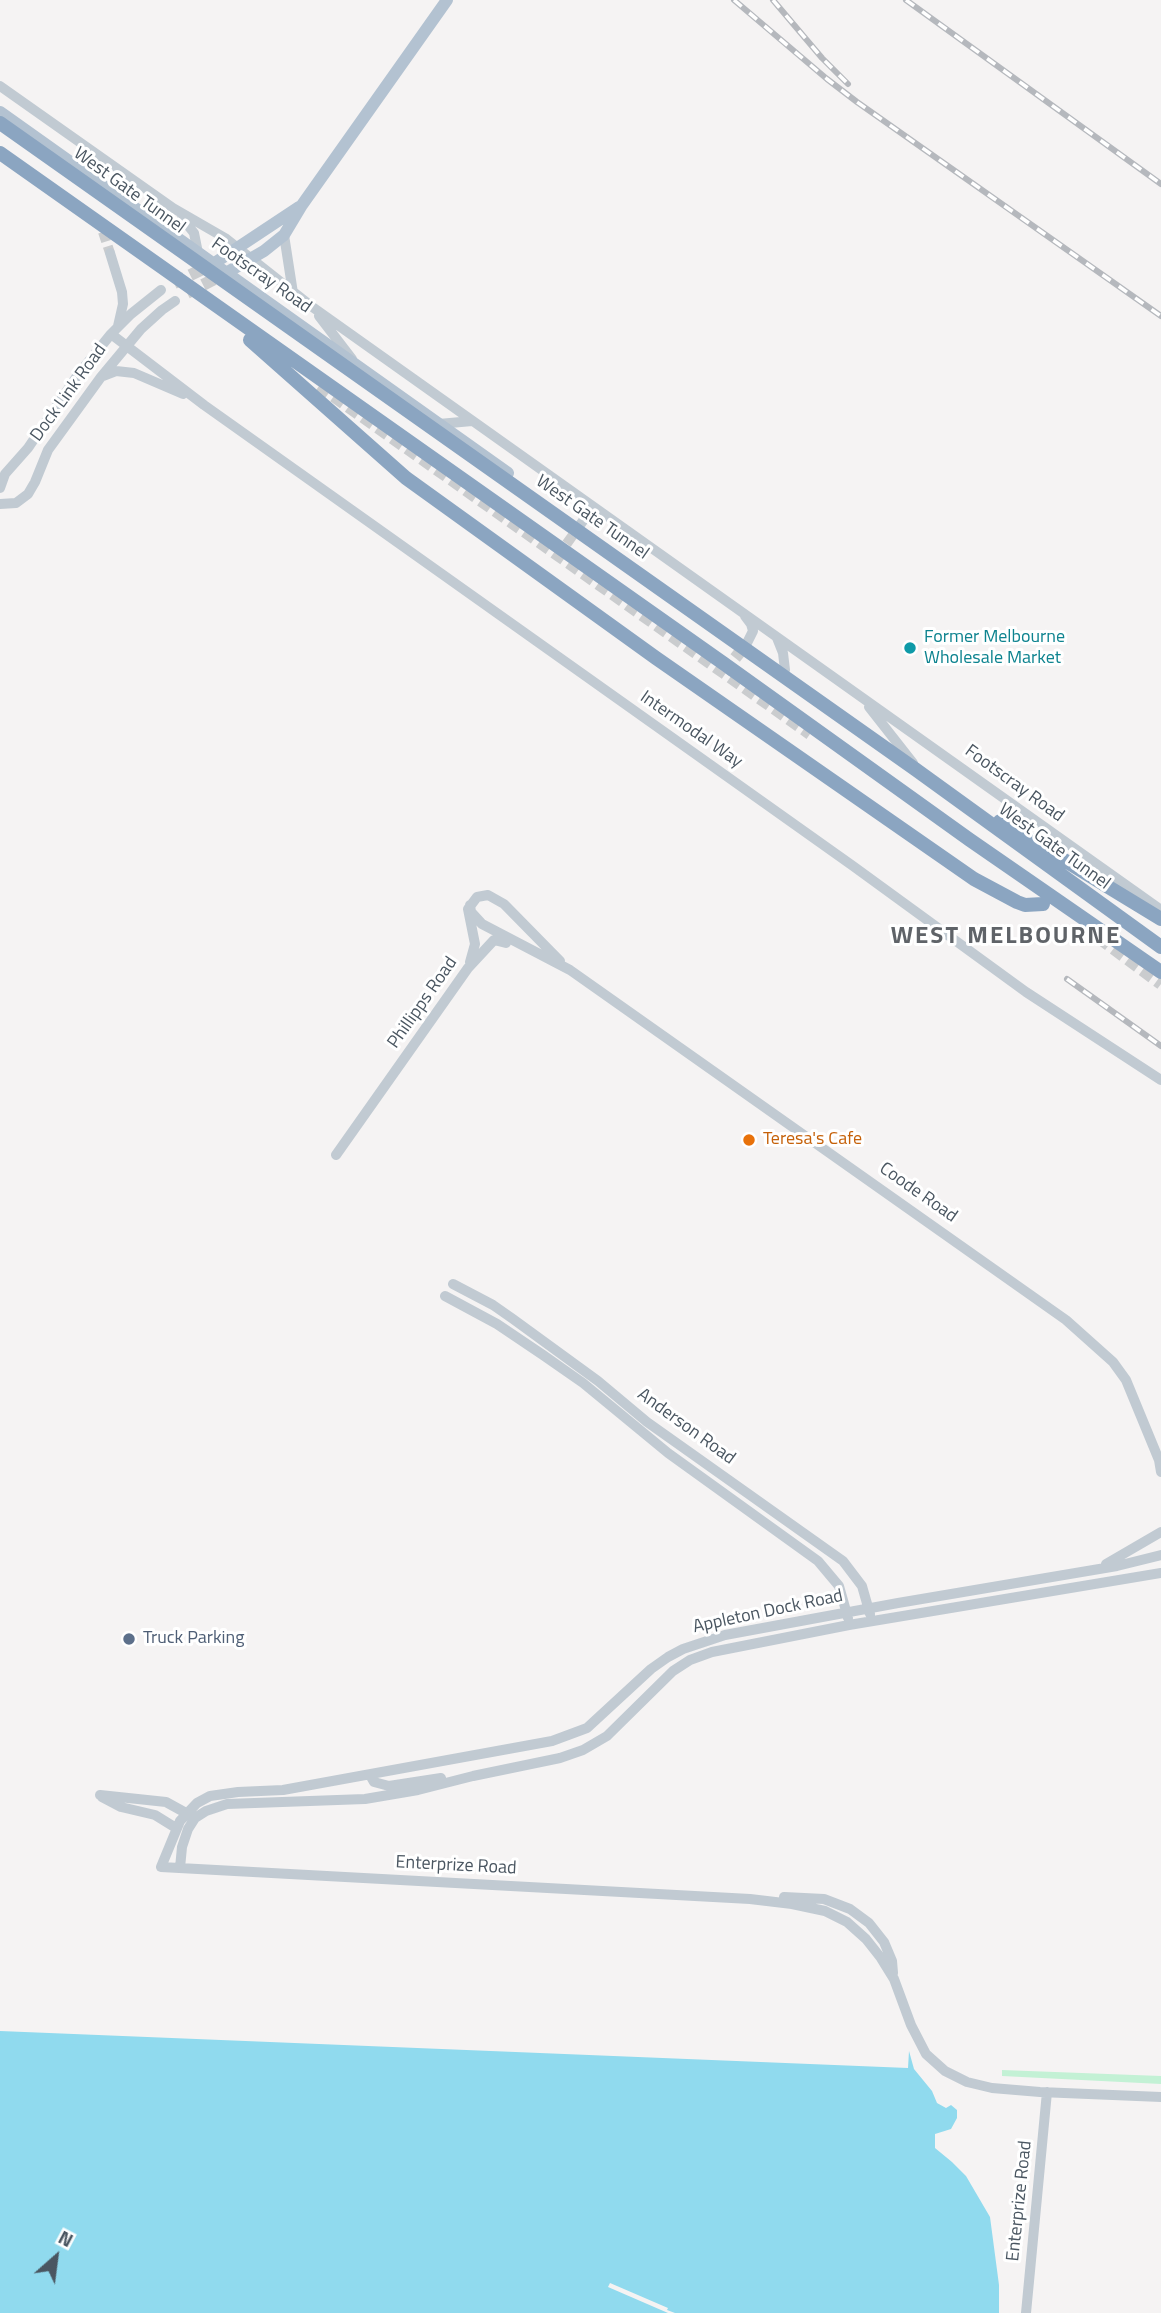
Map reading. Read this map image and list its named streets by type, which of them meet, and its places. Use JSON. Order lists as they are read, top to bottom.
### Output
{
  "streets": {
    "highway": ["West Gate Tunnel"],
    "main road": ["Footscray Road"],
    "street": [
      "Dock Link Road",
      "Intermodal Way",
      "Phillipps Road",
      "Coode Road",
      "Anderson Road",
      "Appleton Dock Road",
      "Enterprize Road"
    ]
  },
  "crossings": [
    ["West Gate Tunnel", "Footscray Road"],
    ["Dock Link Road", "Intermodal Way"],
    ["Phillipps Road", "Coode Road"],
    ["Anderson Road", "Appleton Dock Road"],
    ["Appleton Dock Road", "Enterprize Road"]
  ],
  "districts": ["WEST MELBOURNE"],
  "places": ["Former Melbourne Wholesale Market", "Teresa's Cafe", "Truck Parking"],
  "north": "top right"
}
